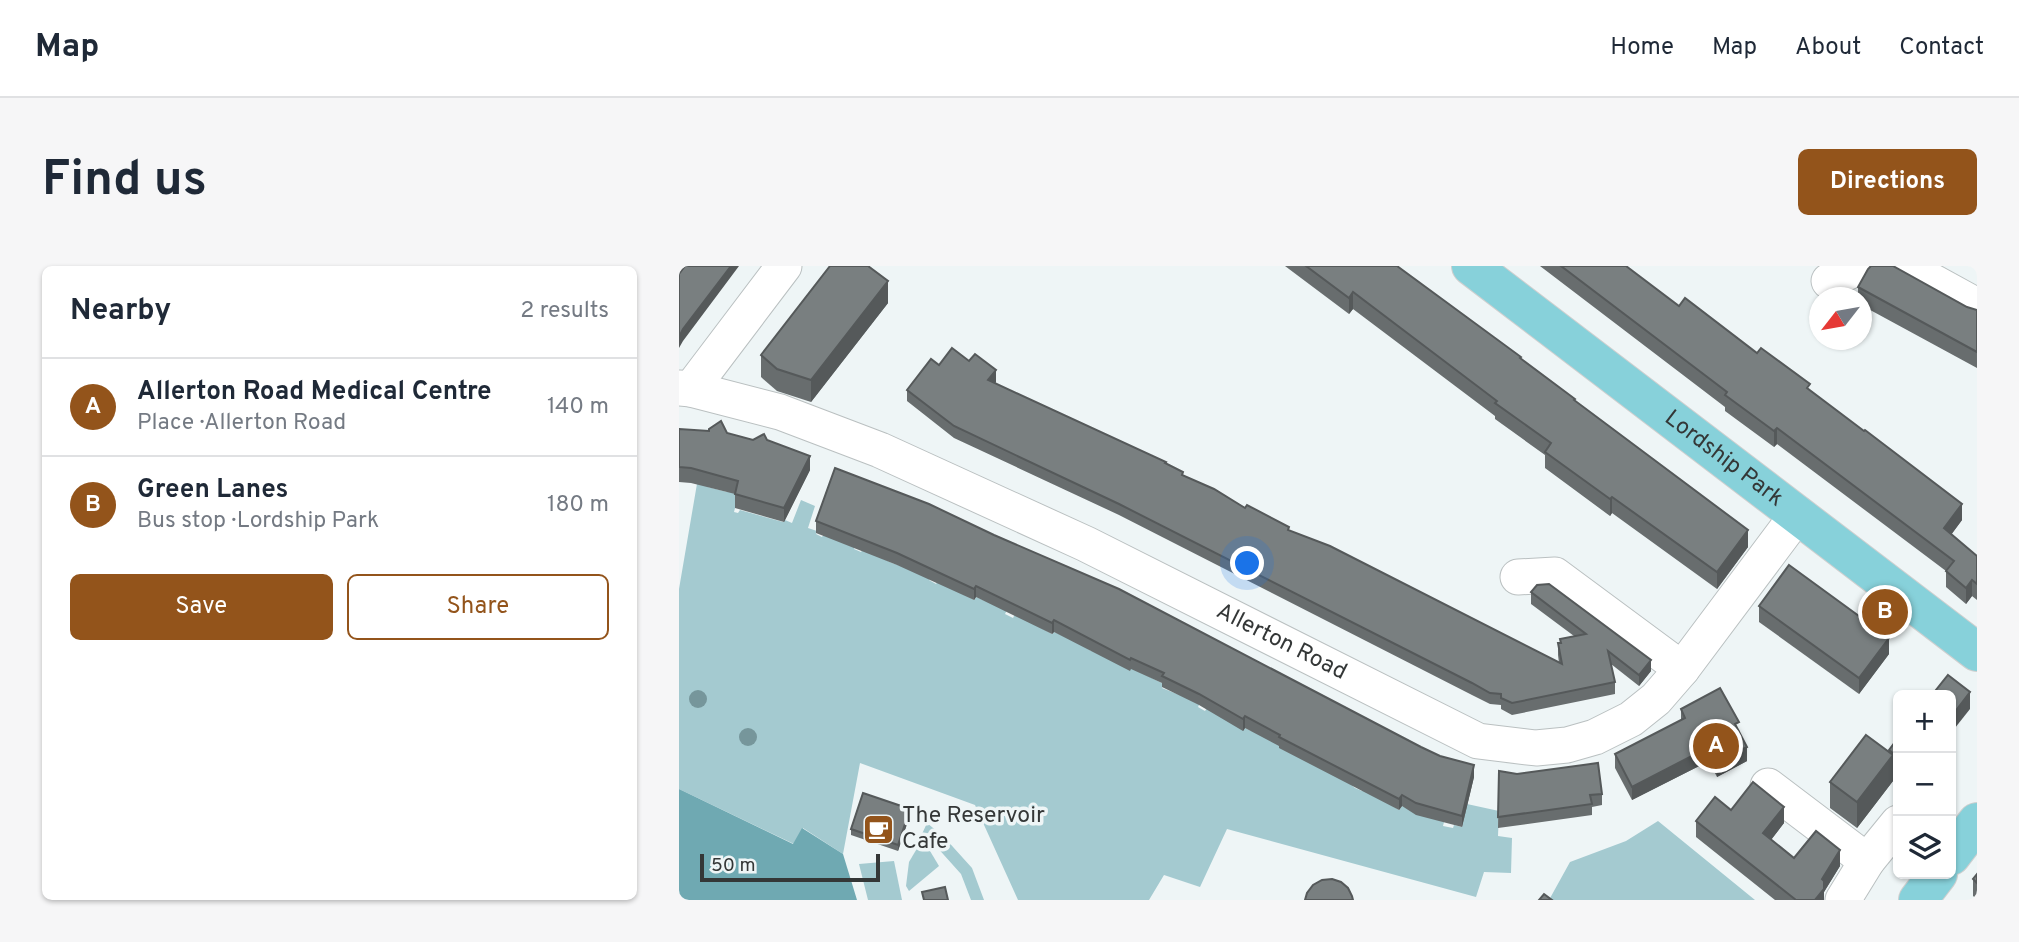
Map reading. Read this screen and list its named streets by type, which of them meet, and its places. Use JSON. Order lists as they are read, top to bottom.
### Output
{
  "streets": {
    "main road": ["Lordship Park"],
    "street": ["Allerton Road"]
  },
  "crossings": [
    ["Lordship Park", "Allerton Road"]
  ],
  "places": {
    "cafe": ["The Reservoir Cafe"]
  },
  "scale_bar": "50 m",
  "north": "bottom left",
  "page": {
    "header": "Map",
    "nav": [
      "Home",
      "Map",
      "About",
      "Contact"
    ],
    "buttons": [
      "Directions",
      ["Save", "Share"]
    ],
    "title": "Find us",
    "heading": ["Nearby", "2 results"],
    "list": [
      {
        "mark": "A",
        "name": "Allerton Road Medical Centre",
        "note": "Place · Allerton Road",
        "value": "140 m"
      },
      {
        "mark": "B",
        "name": "Green Lanes",
        "note": "Bus stop · Lordship Park",
        "value": "180 m"
      }
    ],
    "pins": ["B", "A"],
    "map_buttons": ["+", "−"],
    "scale": "50 m"
  }
}
